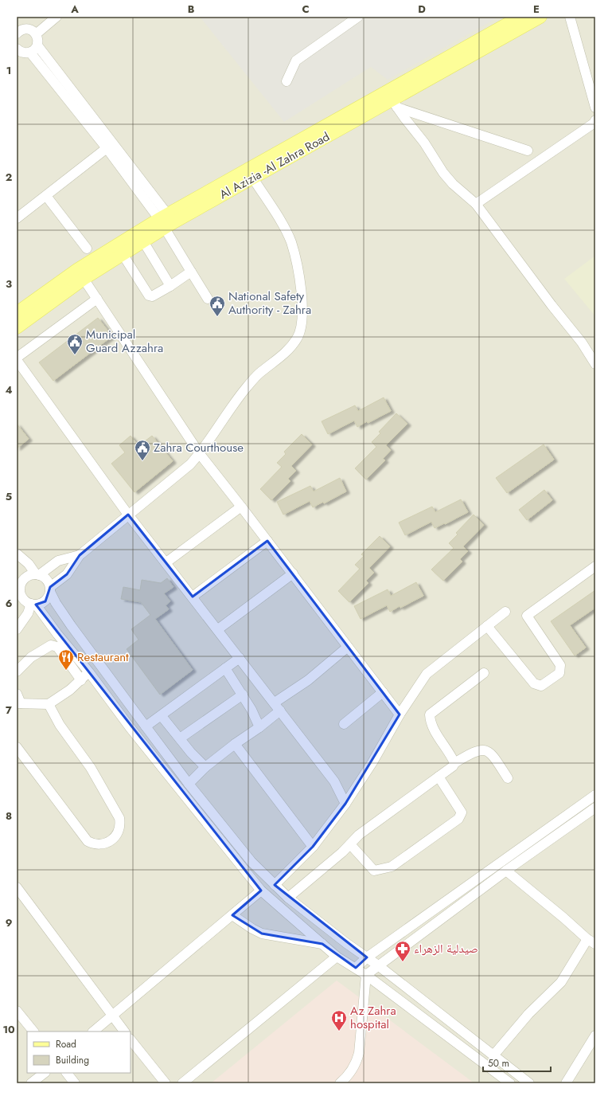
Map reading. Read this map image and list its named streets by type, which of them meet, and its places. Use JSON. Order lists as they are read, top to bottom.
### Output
{
  "streets": {
    "main road": ["Al Azizia -Al Zahra Road"]
  },
  "places": {
    "public building": ["National Safety Authority - Zahra", "Municipal Guard Azzahra", "Zahra Courthouse"],
    "restaurant": ["Restaurant"],
    "pharmacy": ["صيدلية الزهراء"],
    "hospital": ["Az Zahra hospital"]
  },
  "legend": ["Road", "Building"],
  "scale_bar": "50 m",
  "grid": {
    "columns": [
      "A",
      "B",
      "C",
      "D",
      "E"
    ],
    "rows": [
      "1",
      "2",
      "3",
      "4",
      "5",
      "6",
      "7",
      "8",
      "9",
      "10"
    ]
  }
}
